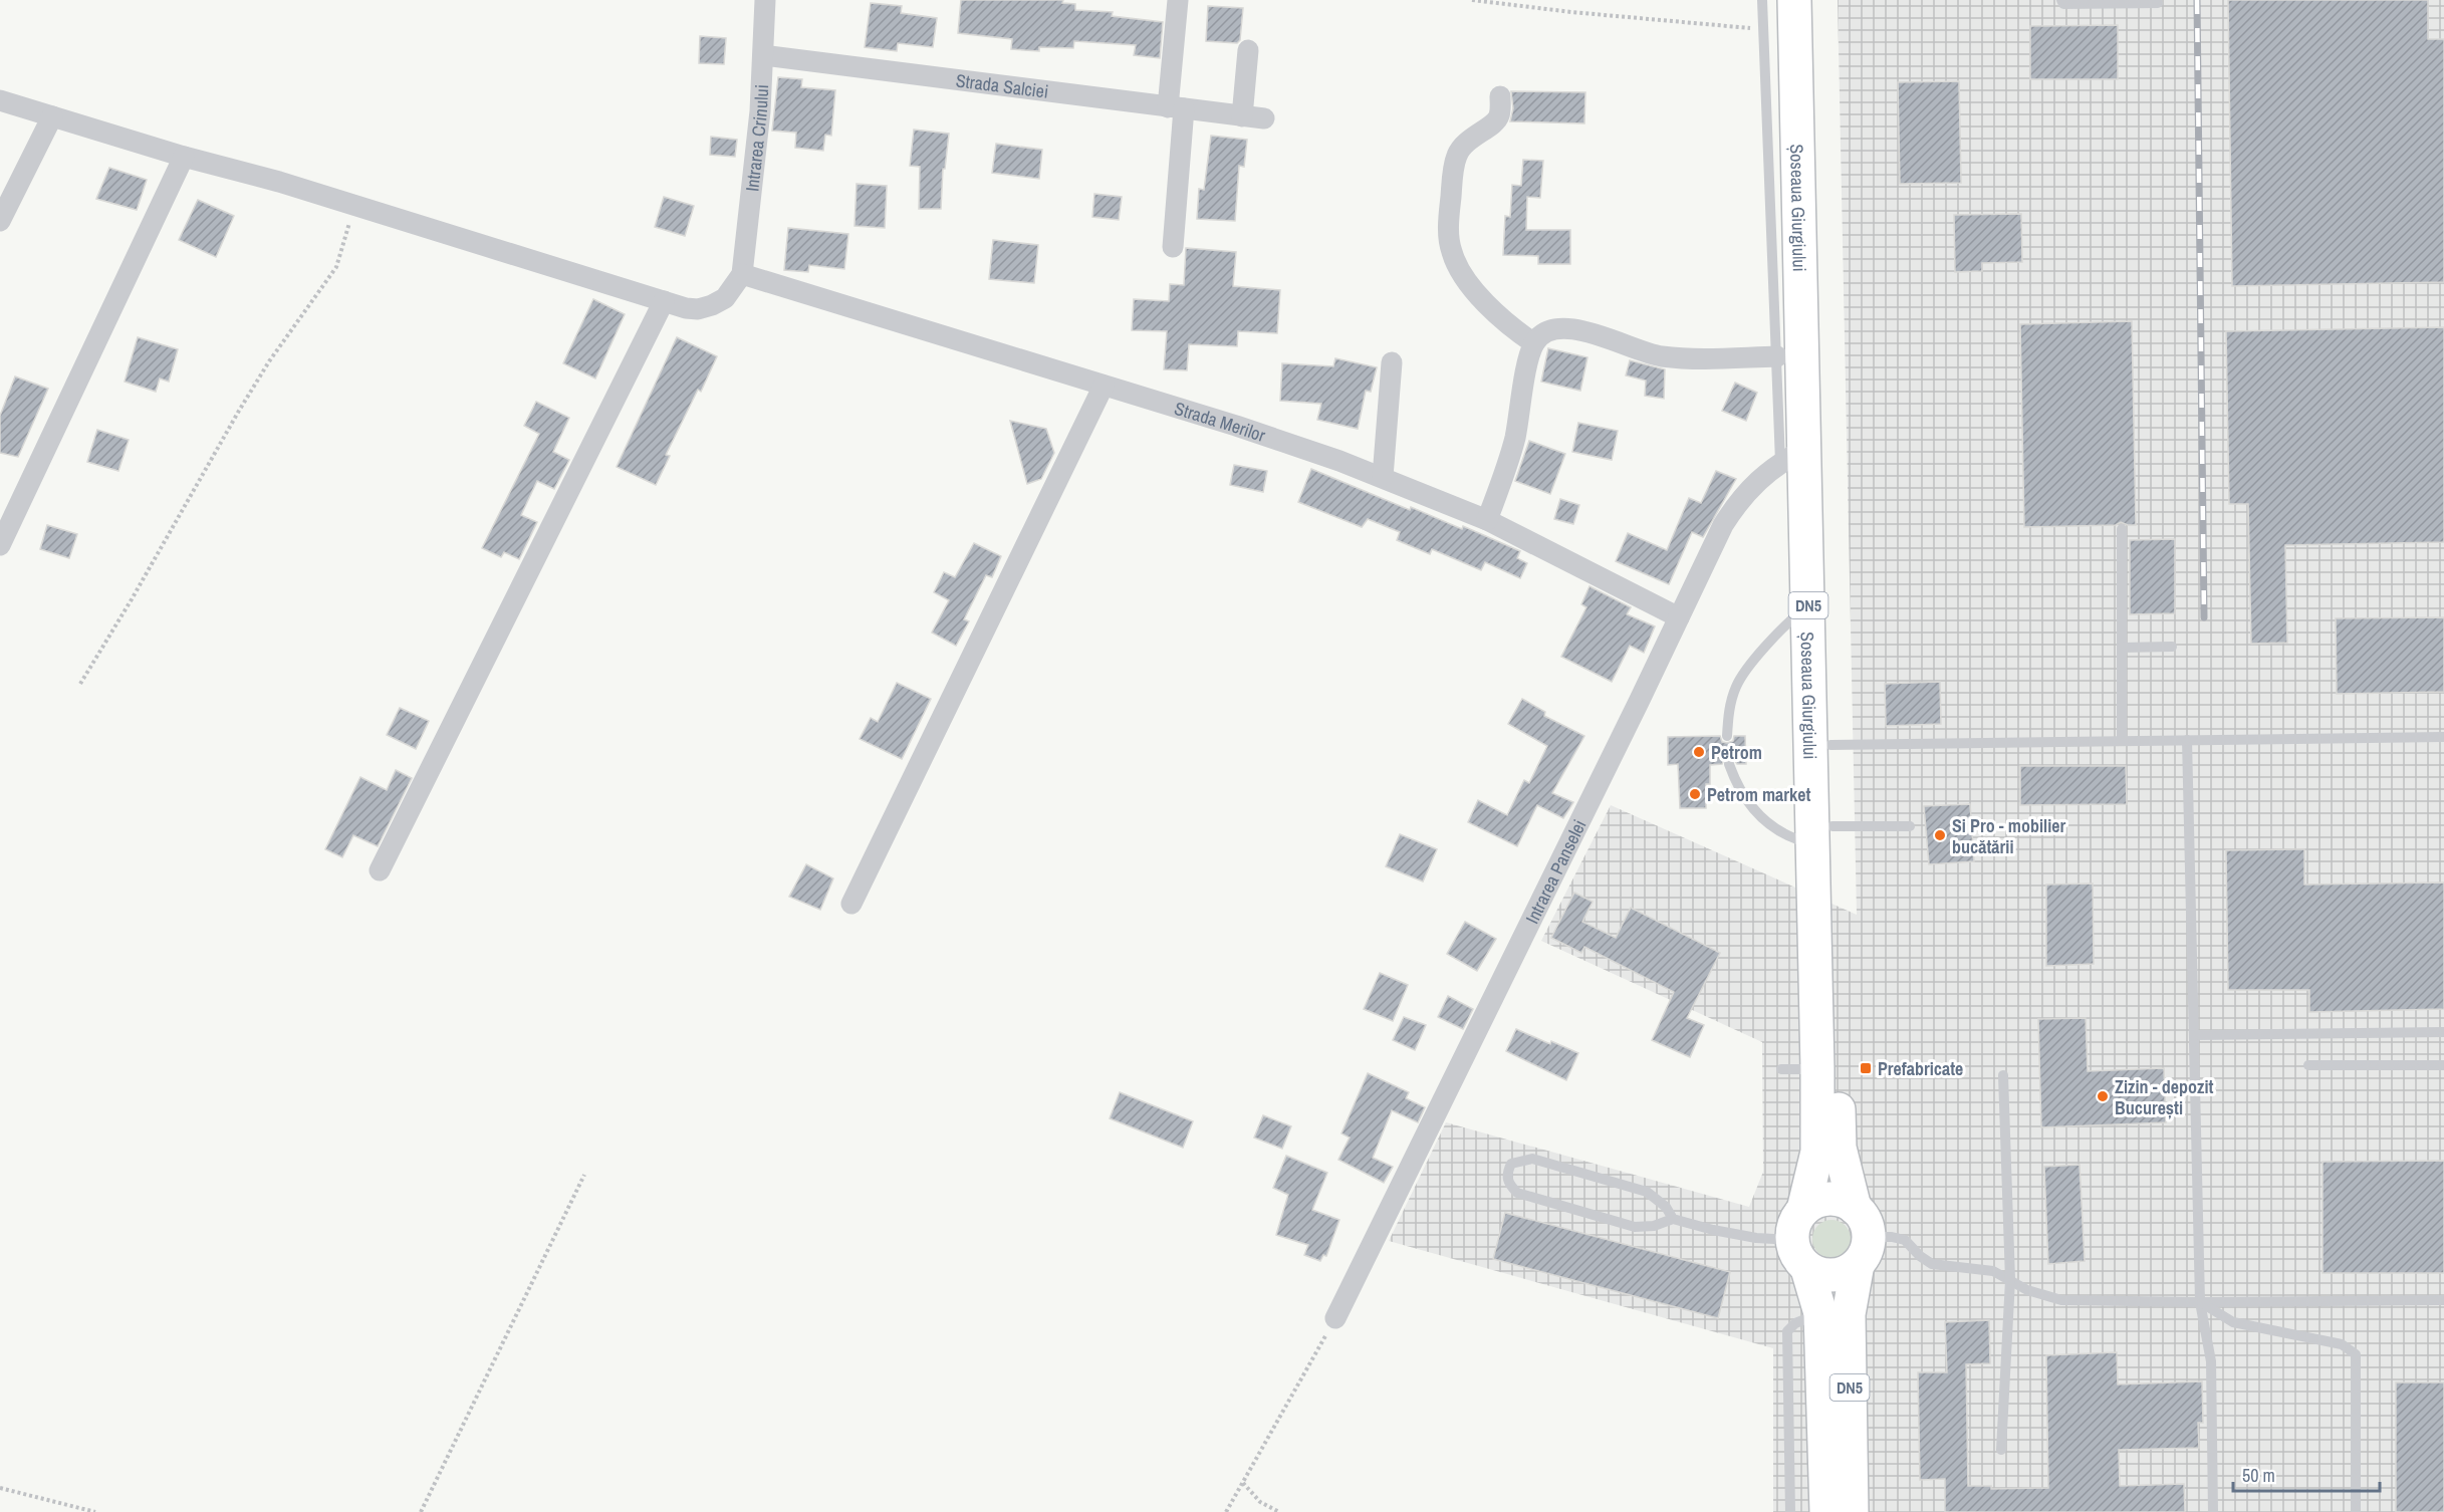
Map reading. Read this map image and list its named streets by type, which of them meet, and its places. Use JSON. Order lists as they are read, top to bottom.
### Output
{
  "streets": {
    "highway": ["Șoseaua Giurgiului", "DN5"],
    "street": [
      "Strada Salciei",
      "Intrarea Crinului",
      "Strada Merilor",
      "Intrarea Panselei"
    ]
  },
  "crossings": [
    ["Strada Salciei", "Intrarea Crinului"],
    ["Intrarea Crinului", "Strada Merilor"],
    ["Șoseaua Giurgiului", "DN5"],
    ["Șoseaua Giurgiului", "Intrarea Panselei"],
    ["Strada Merilor", "Intrarea Panselei"]
  ],
  "places": {
    "other": [
      "Petrom",
      "Petrom market",
      "Si Pro - mobilier bucătării",
      "Zizin - depozit București"
    ],
    "transit": ["Prefabricate"]
  },
  "scale_bar": "50 m"
}
